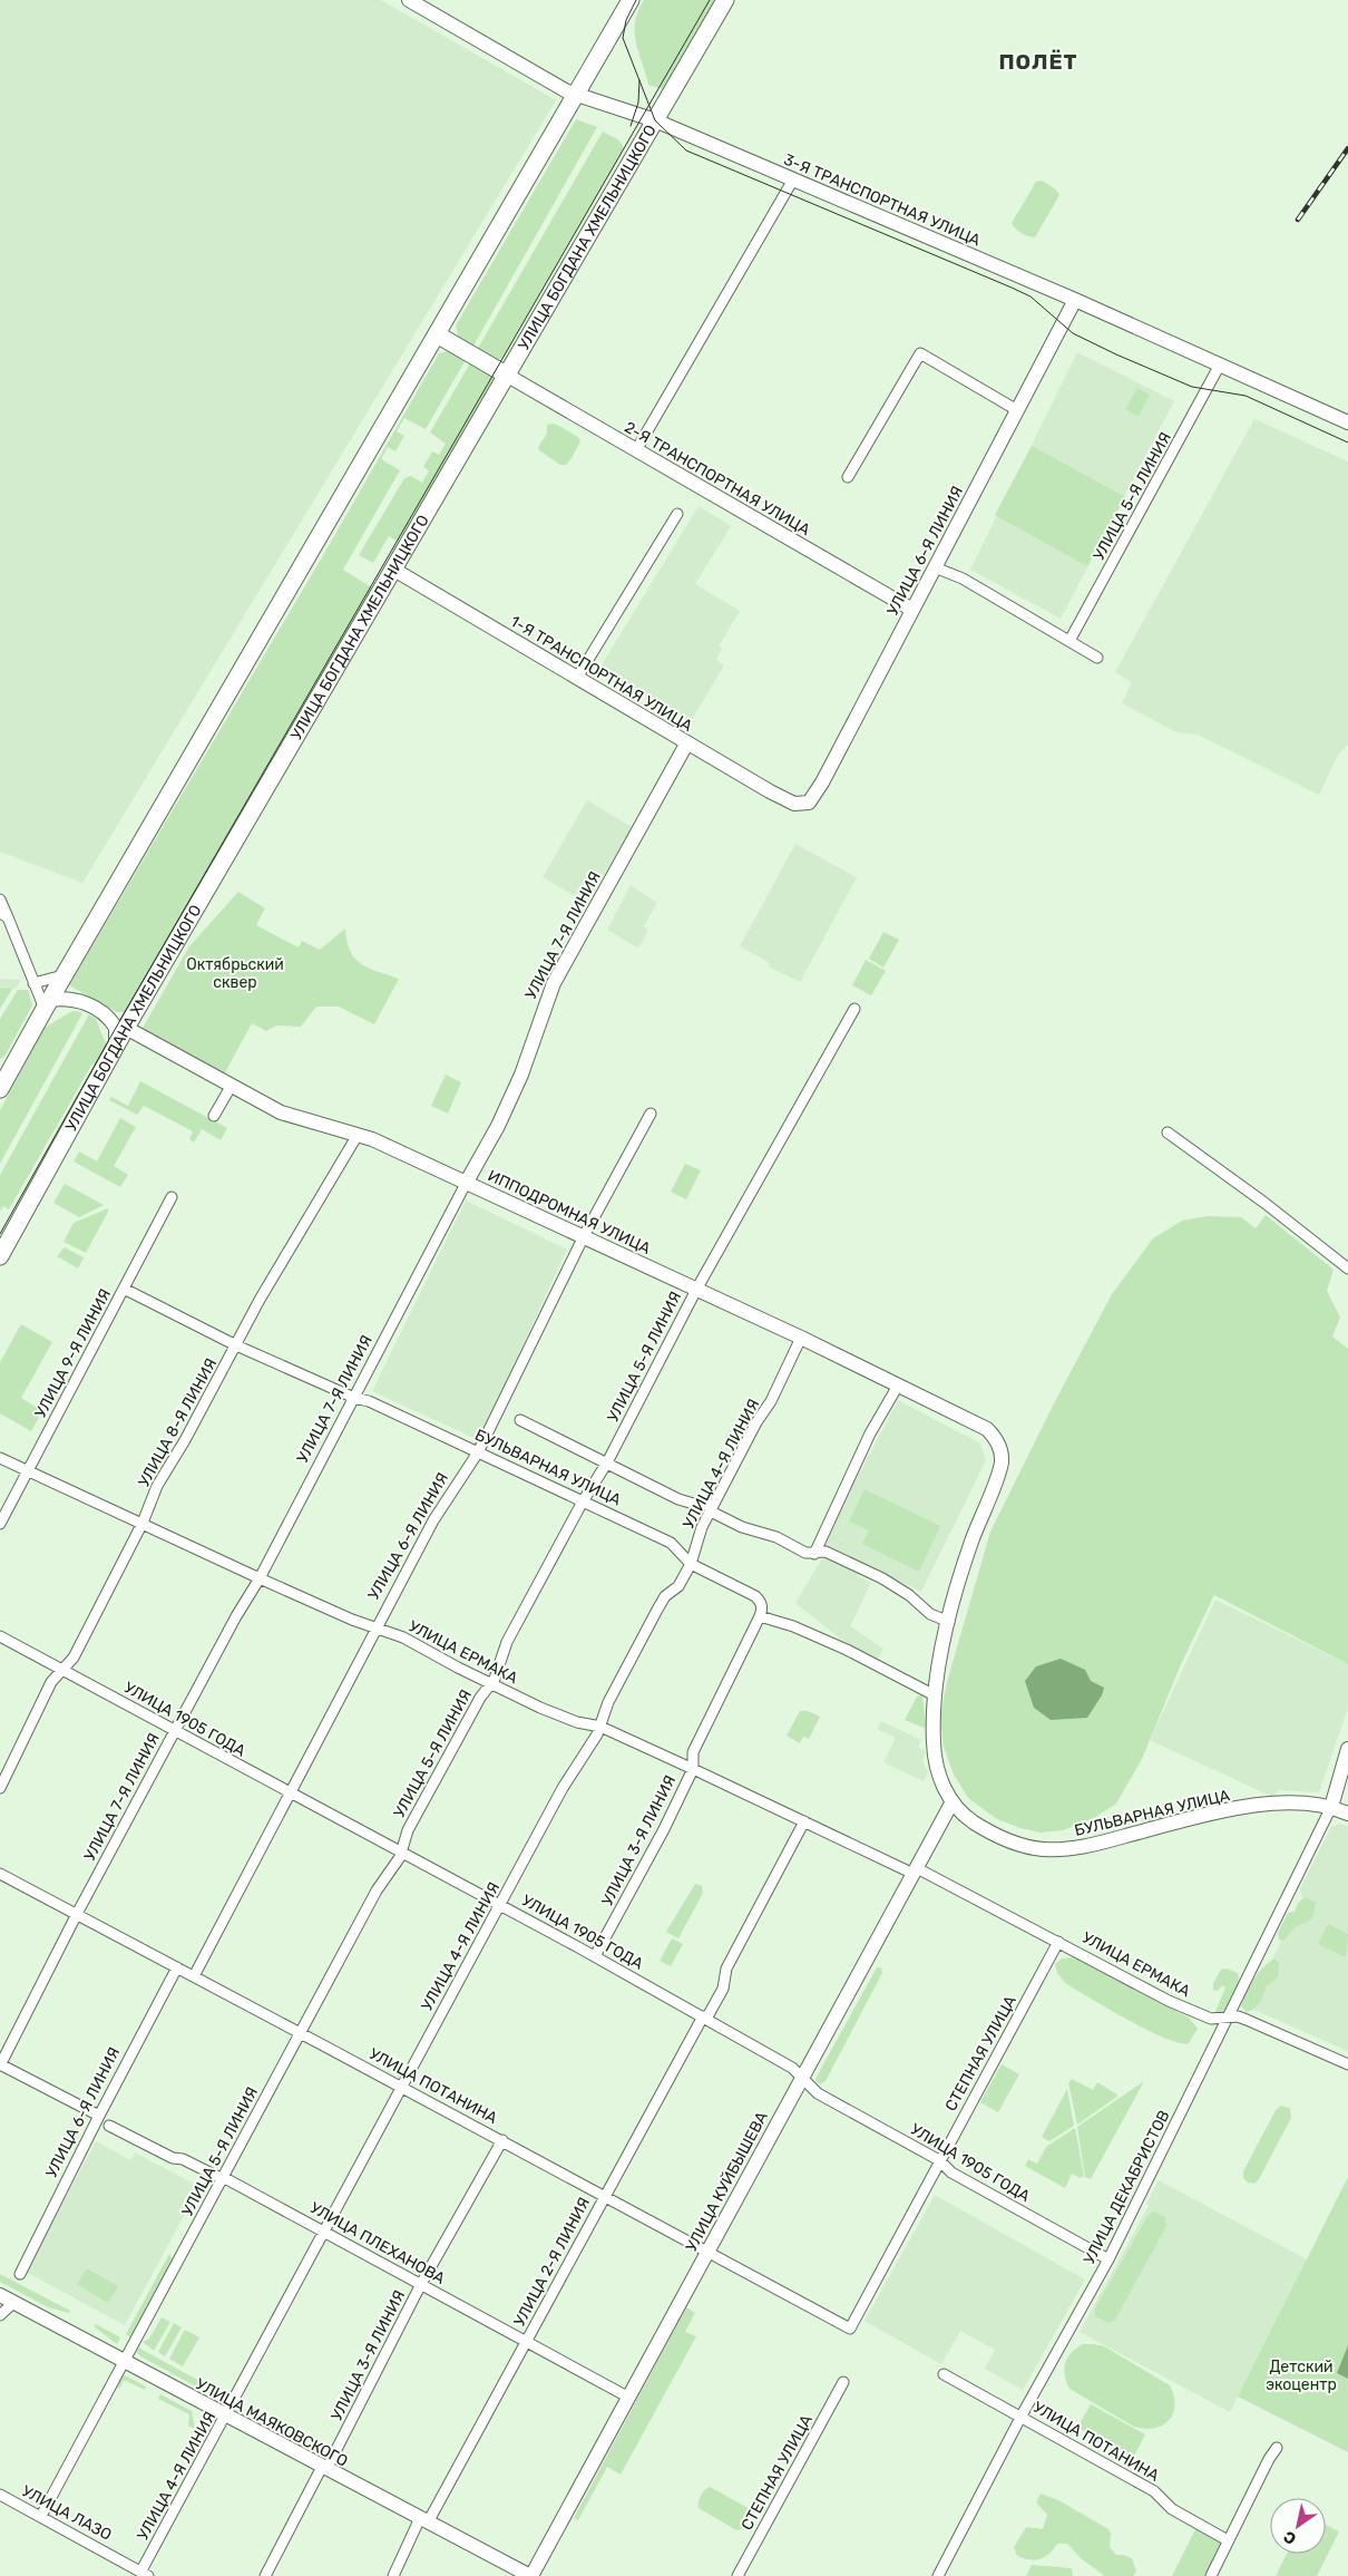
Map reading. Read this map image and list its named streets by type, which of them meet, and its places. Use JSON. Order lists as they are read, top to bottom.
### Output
{
  "streets": {
    "main road": [
      "3-Я ТРАНСПОРТНАЯ УЛИЦА",
      "УЛИЦА БОГДАНА ХМЕЛЬНИЦКОГО",
      "2-Я ТРАНСПОРТНАЯ УЛИЦА",
      "УЛИЦА 6-Я ЛИНИЯ",
      "1-Я ТРАНСПОРТНАЯ УЛИЦА",
      "УЛИЦА 7-Я ЛИНИЯ",
      "ИППОДРОМНАЯ УЛИЦА",
      "БУЛЬВАРНАЯ УЛИЦА",
      "УЛИЦА КУЙБЫШЕВА",
      "УЛИЦА МАЯКОВСКОГО"
    ],
    "street": [
      "УЛИЦА 5-Я ЛИНИЯ",
      "УЛИЦА 9-Я ЛИНИЯ",
      "УЛИЦА 8-Я ЛИНИЯ",
      "УЛИЦА 4-Я ЛИНИЯ",
      "УЛИЦА ЕРМАКА",
      "УЛИЦА 1905 ГОДА",
      "УЛИЦА 3-Я ЛИНИЯ",
      "СТЕПНАЯ УЛИЦА",
      "УЛИЦА ПОТАНИНА",
      "УЛИЦА ДЕКАБРИСТОВ",
      "УЛИЦА ПЛЕХАНОВА",
      "УЛИЦА 2-Я ЛИНИЯ",
      "УЛИЦА ЛАЗО"
    ]
  },
  "crossings": [
    ["3-Я ТРАНСПОРТНАЯ УЛИЦА", "УЛИЦА БОГДАНА ХМЕЛЬНИЦКОГО"],
    ["3-Я ТРАНСПОРТНАЯ УЛИЦА", "УЛИЦА 5-Я ЛИНИЯ"],
    ["3-Я ТРАНСПОРТНАЯ УЛИЦА", "УЛИЦА 6-Я ЛИНИЯ"],
    ["УЛИЦА БОГДАНА ХМЕЛЬНИЦКОГО", "2-Я ТРАНСПОРТНАЯ УЛИЦА"],
    ["УЛИЦА БОГДАНА ХМЕЛЬНИЦКОГО", "1-Я ТРАНСПОРТНАЯ УЛИЦА"],
    ["УЛИЦА БОГДАНА ХМЕЛЬНИЦКОГО", "ИППОДРОМНАЯ УЛИЦА"],
    ["2-Я ТРАНСПОРТНАЯ УЛИЦА", "УЛИЦА 6-Я ЛИНИЯ"],
    ["УЛИЦА 5-Я ЛИНИЯ", "ИППОДРОМНАЯ УЛИЦА"],
    ["УЛИЦА 5-Я ЛИНИЯ", "БУЛЬВАРНАЯ УЛИЦА"],
    ["УЛИЦА 5-Я ЛИНИЯ", "УЛИЦА ЕРМАКА"],
    ["УЛИЦА 5-Я ЛИНИЯ", "УЛИЦА 1905 ГОДА"],
    ["УЛИЦА 5-Я ЛИНИЯ", "УЛИЦА ПОТАНИНА"],
    ["УЛИЦА 5-Я ЛИНИЯ", "УЛИЦА ПЛЕХАНОВА"],
    ["УЛИЦА 5-Я ЛИНИЯ", "УЛИЦА МАЯКОВСКОГО"],
    ["УЛИЦА 5-Я ЛИНИЯ", "УЛИЦА ЛАЗО"],
    ["УЛИЦА 6-Я ЛИНИЯ", "1-Я ТРАНСПОРТНАЯ УЛИЦА"],
    ["УЛИЦА 6-Я ЛИНИЯ", "ИППОДРОМНАЯ УЛИЦА"],
    ["УЛИЦА 6-Я ЛИНИЯ", "БУЛЬВАРНАЯ УЛИЦА"],
    ["УЛИЦА 6-Я ЛИНИЯ", "УЛИЦА ЕРМАКА"],
    ["УЛИЦА 6-Я ЛИНИЯ", "УЛИЦА 1905 ГОДА"],
    ["УЛИЦА 6-Я ЛИНИЯ", "УЛИЦА ПОТАНИНА"],
    ["1-Я ТРАНСПОРТНАЯ УЛИЦА", "УЛИЦА 7-Я ЛИНИЯ"],
    ["УЛИЦА 7-Я ЛИНИЯ", "ИППОДРОМНАЯ УЛИЦА"],
    ["УЛИЦА 7-Я ЛИНИЯ", "БУЛЬВАРНАЯ УЛИЦА"],
    ["УЛИЦА 7-Я ЛИНИЯ", "УЛИЦА ЕРМАКА"],
    ["УЛИЦА 7-Я ЛИНИЯ", "УЛИЦА 1905 ГОДА"],
    ["УЛИЦА 7-Я ЛИНИЯ", "УЛИЦА ПОТАНИНА"],
    ["ИППОДРОМНАЯ УЛИЦА", "УЛИЦА 8-Я ЛИНИЯ"],
    ["ИППОДРОМНАЯ УЛИЦА", "УЛИЦА 4-Я ЛИНИЯ"],
    ["ИППОДРОМНАЯ УЛИЦА", "БУЛЬВАРНАЯ УЛИЦА"],
    ["УЛИЦА 9-Я ЛИНИЯ", "БУЛЬВАРНАЯ УЛИЦА"],
    ["УЛИЦА 9-Я ЛИНИЯ", "УЛИЦА ЕРМАКА"],
    ["УЛИЦА 8-Я ЛИНИЯ", "БУЛЬВАРНАЯ УЛИЦА"],
    ["УЛИЦА 8-Я ЛИНИЯ", "УЛИЦА ЕРМАКА"],
    ["УЛИЦА 8-Я ЛИНИЯ", "УЛИЦА 1905 ГОДА"],
    ["УЛИЦА 4-Я ЛИНИЯ", "БУЛЬВАРНАЯ УЛИЦА"],
    ["УЛИЦА 4-Я ЛИНИЯ", "УЛИЦА ЕРМАКА"],
    ["УЛИЦА 4-Я ЛИНИЯ", "УЛИЦА 1905 ГОДА"],
    ["УЛИЦА 4-Я ЛИНИЯ", "УЛИЦА ПОТАНИНА"],
    ["УЛИЦА 4-Я ЛИНИЯ", "УЛИЦА ПЛЕХАНОВА"],
    ["УЛИЦА 4-Я ЛИНИЯ", "УЛИЦА МАЯКОВСКОГО"],
    ["УЛИЦА 4-Я ЛИНИЯ", "УЛИЦА ЛАЗО"],
    ["БУЛЬВАРНАЯ УЛИЦА", "УЛИЦА 3-Я ЛИНИЯ"],
    ["БУЛЬВАРНАЯ УЛИЦА", "УЛИЦА КУЙБЫШЕВА"],
    ["БУЛЬВАРНАЯ УЛИЦА", "УЛИЦА ДЕКАБРИСТОВ"],
    ["УЛИЦА ЕРМАКА", "УЛИЦА 3-Я ЛИНИЯ"],
    ["УЛИЦА ЕРМАКА", "СТЕПНАЯ УЛИЦА"],
    ["УЛИЦА ЕРМАКА", "УЛИЦА КУЙБЫШЕВА"],
    ["УЛИЦА ЕРМАКА", "УЛИЦА ДЕКАБРИСТОВ"],
    ["УЛИЦА ЕРМАКА", "УЛИЦА 2-Я ЛИНИЯ"],
    ["УЛИЦА 1905 ГОДА", "УЛИЦА 3-Я ЛИНИЯ"],
    ["УЛИЦА 1905 ГОДА", "СТЕПНАЯ УЛИЦА"],
    ["УЛИЦА 1905 ГОДА", "УЛИЦА КУЙБЫШЕВА"],
    ["УЛИЦА 1905 ГОДА", "УЛИЦА ДЕКАБРИСТОВ"],
    ["УЛИЦА 1905 ГОДА", "УЛИЦА 2-Я ЛИНИЯ"],
    ["УЛИЦА 3-Я ЛИНИЯ", "УЛИЦА ПОТАНИНА"],
    ["УЛИЦА 3-Я ЛИНИЯ", "УЛИЦА ПЛЕХАНОВА"],
    ["УЛИЦА 3-Я ЛИНИЯ", "УЛИЦА МАЯКОВСКОГО"],
    ["СТЕПНАЯ УЛИЦА", "УЛИЦА ПОТАНИНА"],
    ["УЛИЦА ПОТАНИНА", "УЛИЦА КУЙБЫШЕВА"],
    ["УЛИЦА ПОТАНИНА", "УЛИЦА ДЕКАБРИСТОВ"],
    ["УЛИЦА ПОТАНИНА", "УЛИЦА 2-Я ЛИНИЯ"],
    ["УЛИЦА КУЙБЫШЕВА", "УЛИЦА ПЛЕХАНОВА"],
    ["УЛИЦА КУЙБЫШЕВА", "УЛИЦА МАЯКОВСКОГО"],
    ["УЛИЦА ПЛЕХАНОВА", "УЛИЦА 2-Я ЛИНИЯ"],
    ["УЛИЦА 2-Я ЛИНИЯ", "УЛИЦА МАЯКОВСКОГО"]
  ],
  "districts": ["ПОЛЁТ"],
  "parks": ["Октябрьский сквер", "Детский экоцентр"],
  "north": "bottom left"
}
